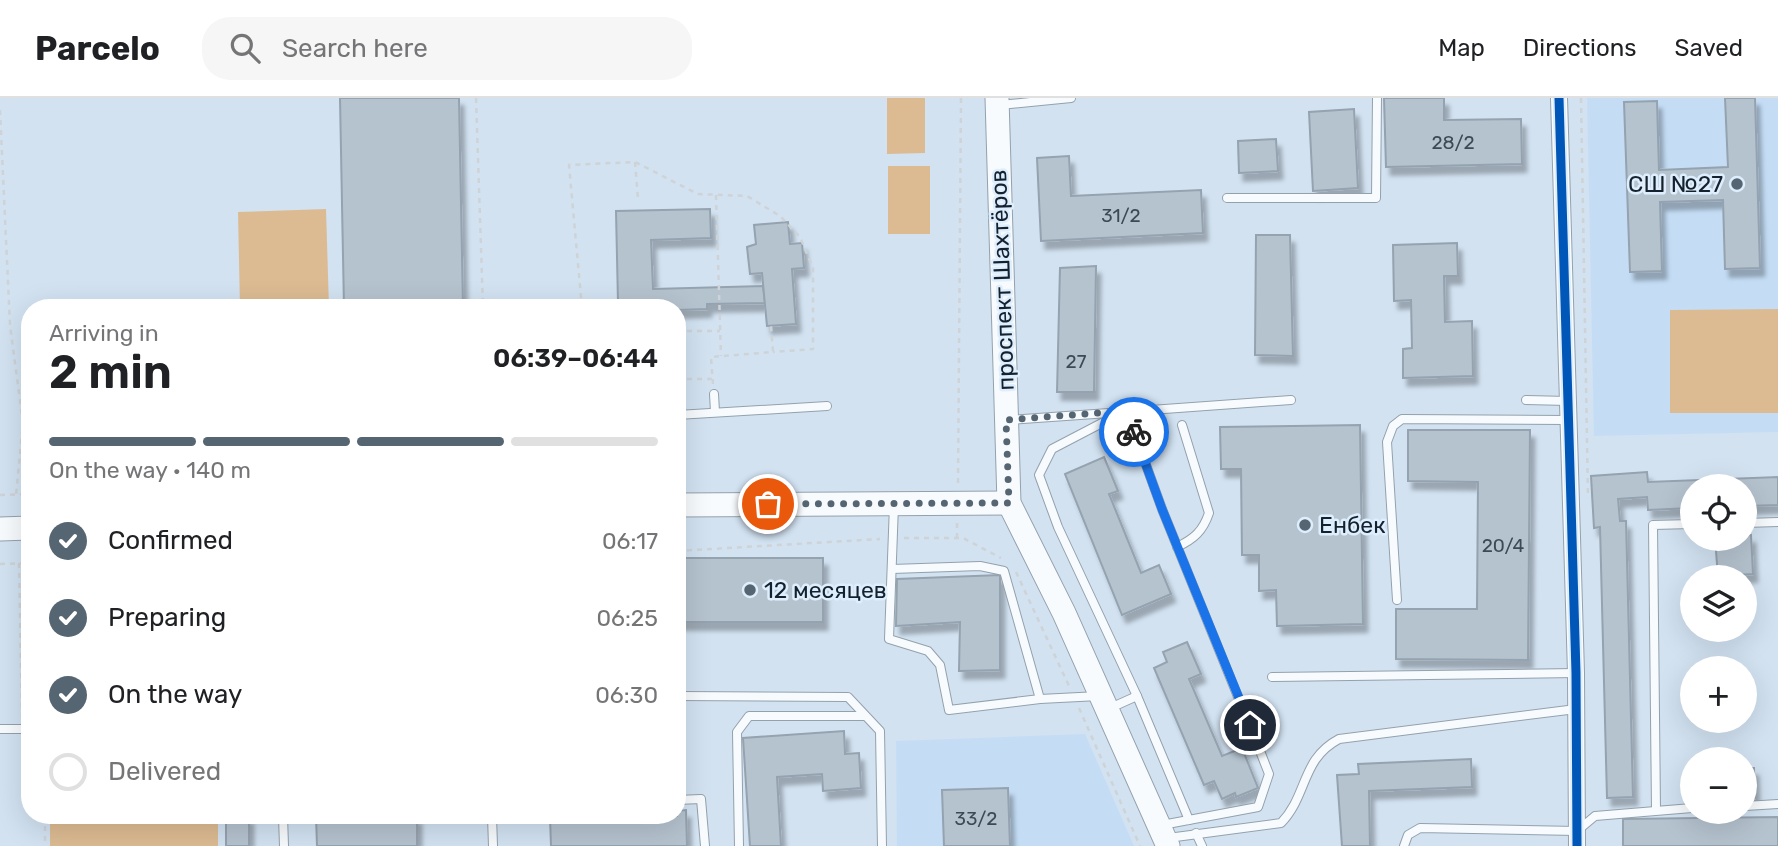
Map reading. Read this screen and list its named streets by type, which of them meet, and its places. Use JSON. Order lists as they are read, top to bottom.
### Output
{
  "streets": {
    "main road": ["проспект Шахтёров"]
  },
  "places": ["СШ №27", "Енбек", "12 месяцев"],
  "house_numbers": [
    "28/2",
    "31/2",
    "27",
    "20/4",
    "33/2"
  ],
  "page": {
    "header": "Parcelo",
    "search": "Search here",
    "nav": ["Map", "Directions", "Saved"],
    "heading": ["2 min", "Arriving in", "06:39–06:44"],
    "bar": "On the way · 140 m",
    "map_buttons": ["+", "−"],
    "list": [
      ["Confirmed", "06:17"],
      ["Preparing", "06:25"],
      ["On the way", "06:30"],
      "Delivered"
    ]
  }
}
